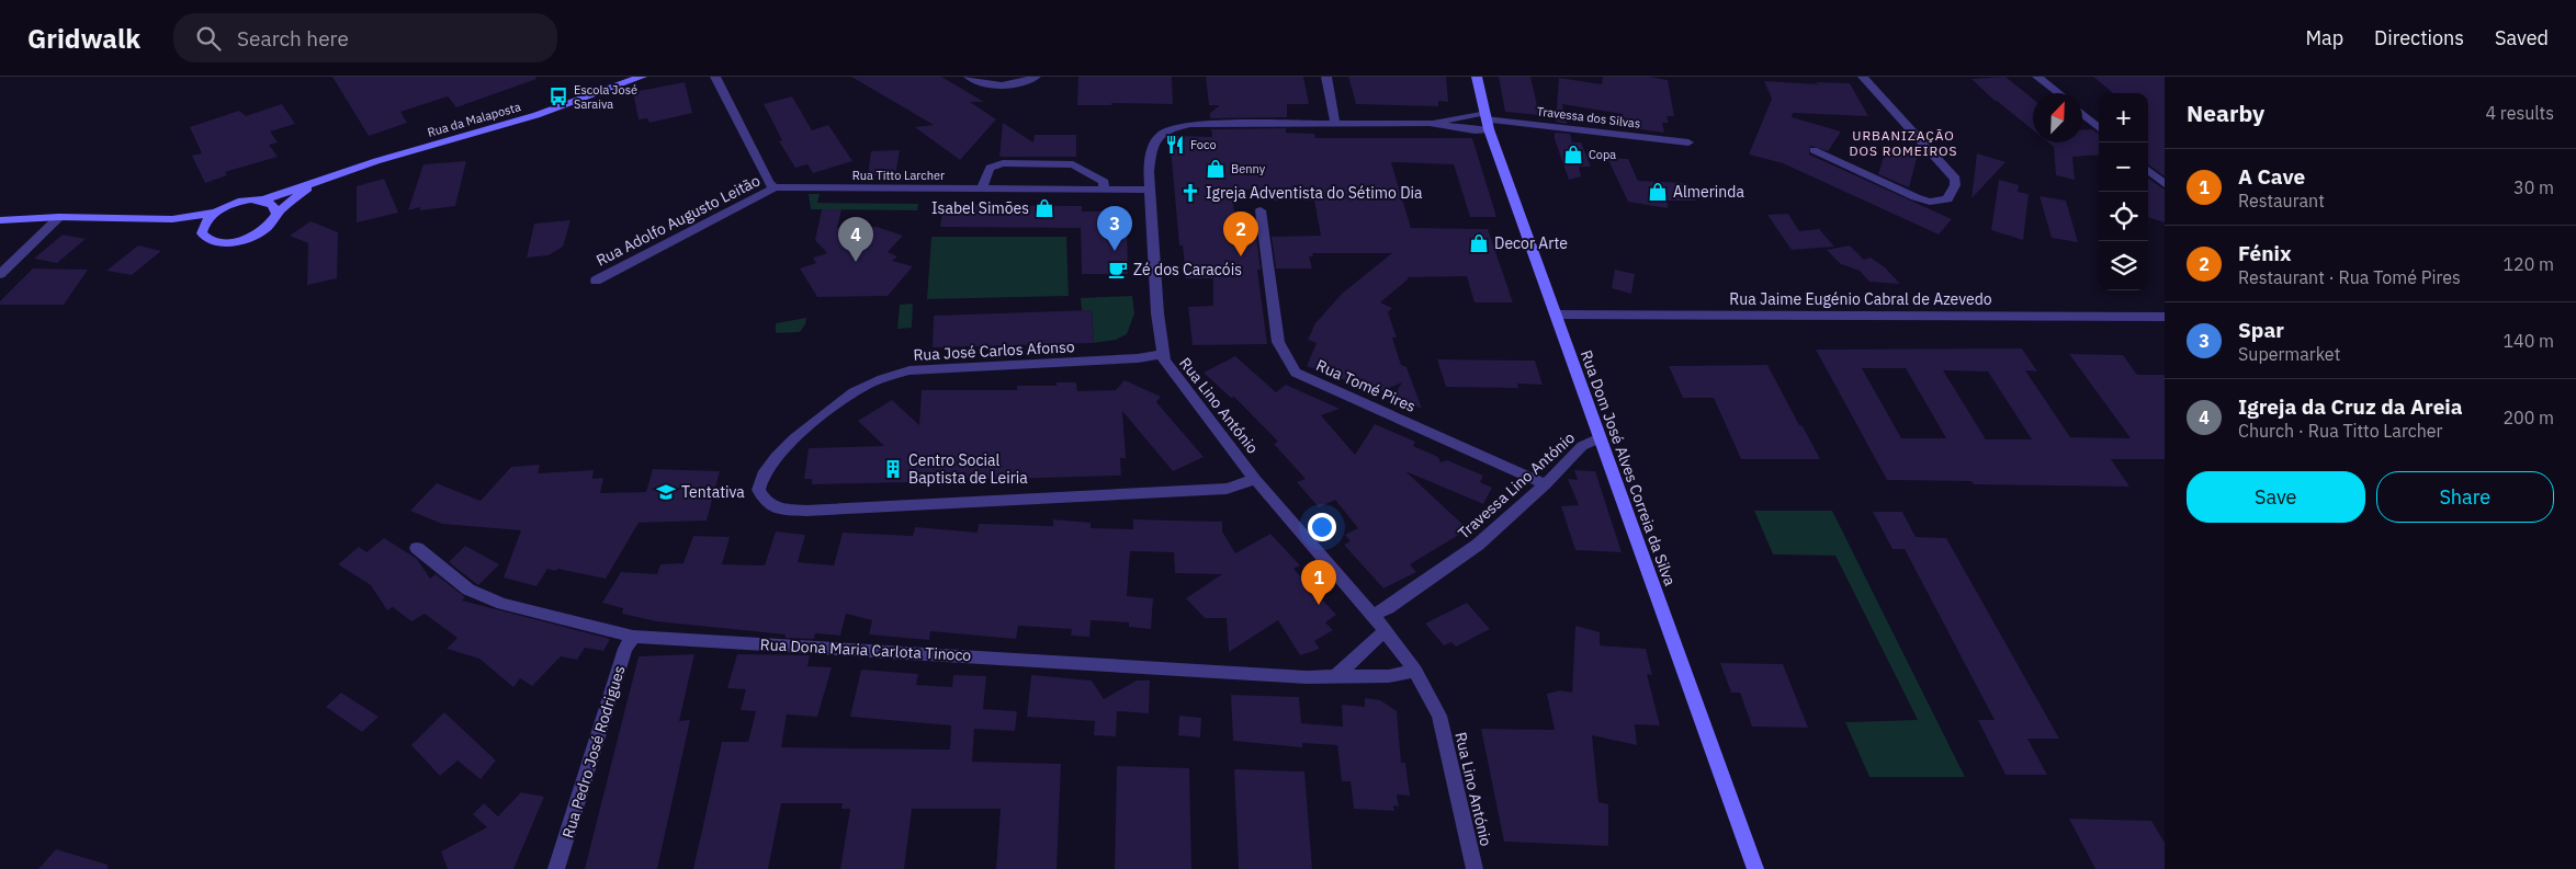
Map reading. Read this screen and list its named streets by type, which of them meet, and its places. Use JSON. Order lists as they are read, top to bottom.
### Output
{
  "streets": {
    "street": [
      "Travessa dos Silvas",
      "Rua da Malaposta",
      "Rua Titto Larcher",
      "Rua Adolfo Augusto Leitão",
      "Rua Jaime Eugénio Cabral de Azevedo",
      "Rua José Carlos Afonso",
      "Rua Tomé Pires",
      "Rua Lino António",
      "Rua Dom José Alves Correia da Silva",
      "Travessa Lino António",
      "Rua Dona Maria Carlota Tinoco",
      "Rua Pedro José Rodrigues"
    ]
  },
  "crossings": [
    ["Travessa dos Silvas", "Rua Lino António"],
    ["Travessa dos Silvas", "Rua Dom José Alves Correia da Silva"],
    ["Rua Titto Larcher", "Rua Adolfo Augusto Leitão"],
    ["Rua Titto Larcher", "Rua Lino António"],
    ["Rua Jaime Eugénio Cabral de Azevedo", "Rua Dom José Alves Correia da Silva"],
    ["Rua José Carlos Afonso", "Rua Lino António"],
    ["Rua Tomé Pires", "Travessa Lino António"],
    ["Rua Lino António", "Rua Dom José Alves Correia da Silva"],
    ["Rua Lino António", "Travessa Lino António"],
    ["Rua Lino António", "Rua Dona Maria Carlota Tinoco"],
    ["Rua Dom José Alves Correia da Silva", "Travessa Lino António"],
    ["Rua Dona Maria Carlota Tinoco", "Rua Pedro José Rodrigues"]
  ],
  "districts": ["URBANIZAÇÃO DOS ROMEIROS"],
  "places": {
    "bus stop": ["Escola José Saraiva"],
    "restaurant": ["Foco"],
    "shop": [
      "Copa",
      "Benny",
      "Almerinda",
      "Isabel Simões",
      "Decor Arte"
    ],
    "church": ["Igreja Adventista do Sétimo Dia"],
    "cafe": ["Zé dos Caracóis"],
    "building": ["Centro Social Baptista de Leiria"],
    "school or university": ["Tentativa"]
  },
  "north": "top right",
  "page": {
    "header": "Gridwalk",
    "search": "Search here",
    "nav": ["Map", "Directions", "Saved"],
    "heading": ["Nearby", "4 results"],
    "map_buttons": ["+", "−"],
    "list": [
      {
        "mark": "1",
        "name": "A Cave",
        "note": "Restaurant",
        "value": "30 m"
      },
      {
        "mark": "2",
        "name": "Fénix",
        "note": "Restaurant · Rua Tomé Pires",
        "value": "120 m"
      },
      {
        "mark": "3",
        "name": "Spar",
        "note": "Supermarket",
        "value": "140 m"
      },
      {
        "mark": "4",
        "name": "Igreja da Cruz da Areia",
        "note": "Church · Rua Titto Larcher",
        "value": "200 m"
      }
    ],
    "pins": [
      "3",
      "2",
      "4",
      "1"
    ],
    "buttons": ["Save", "Share"]
  }
}
